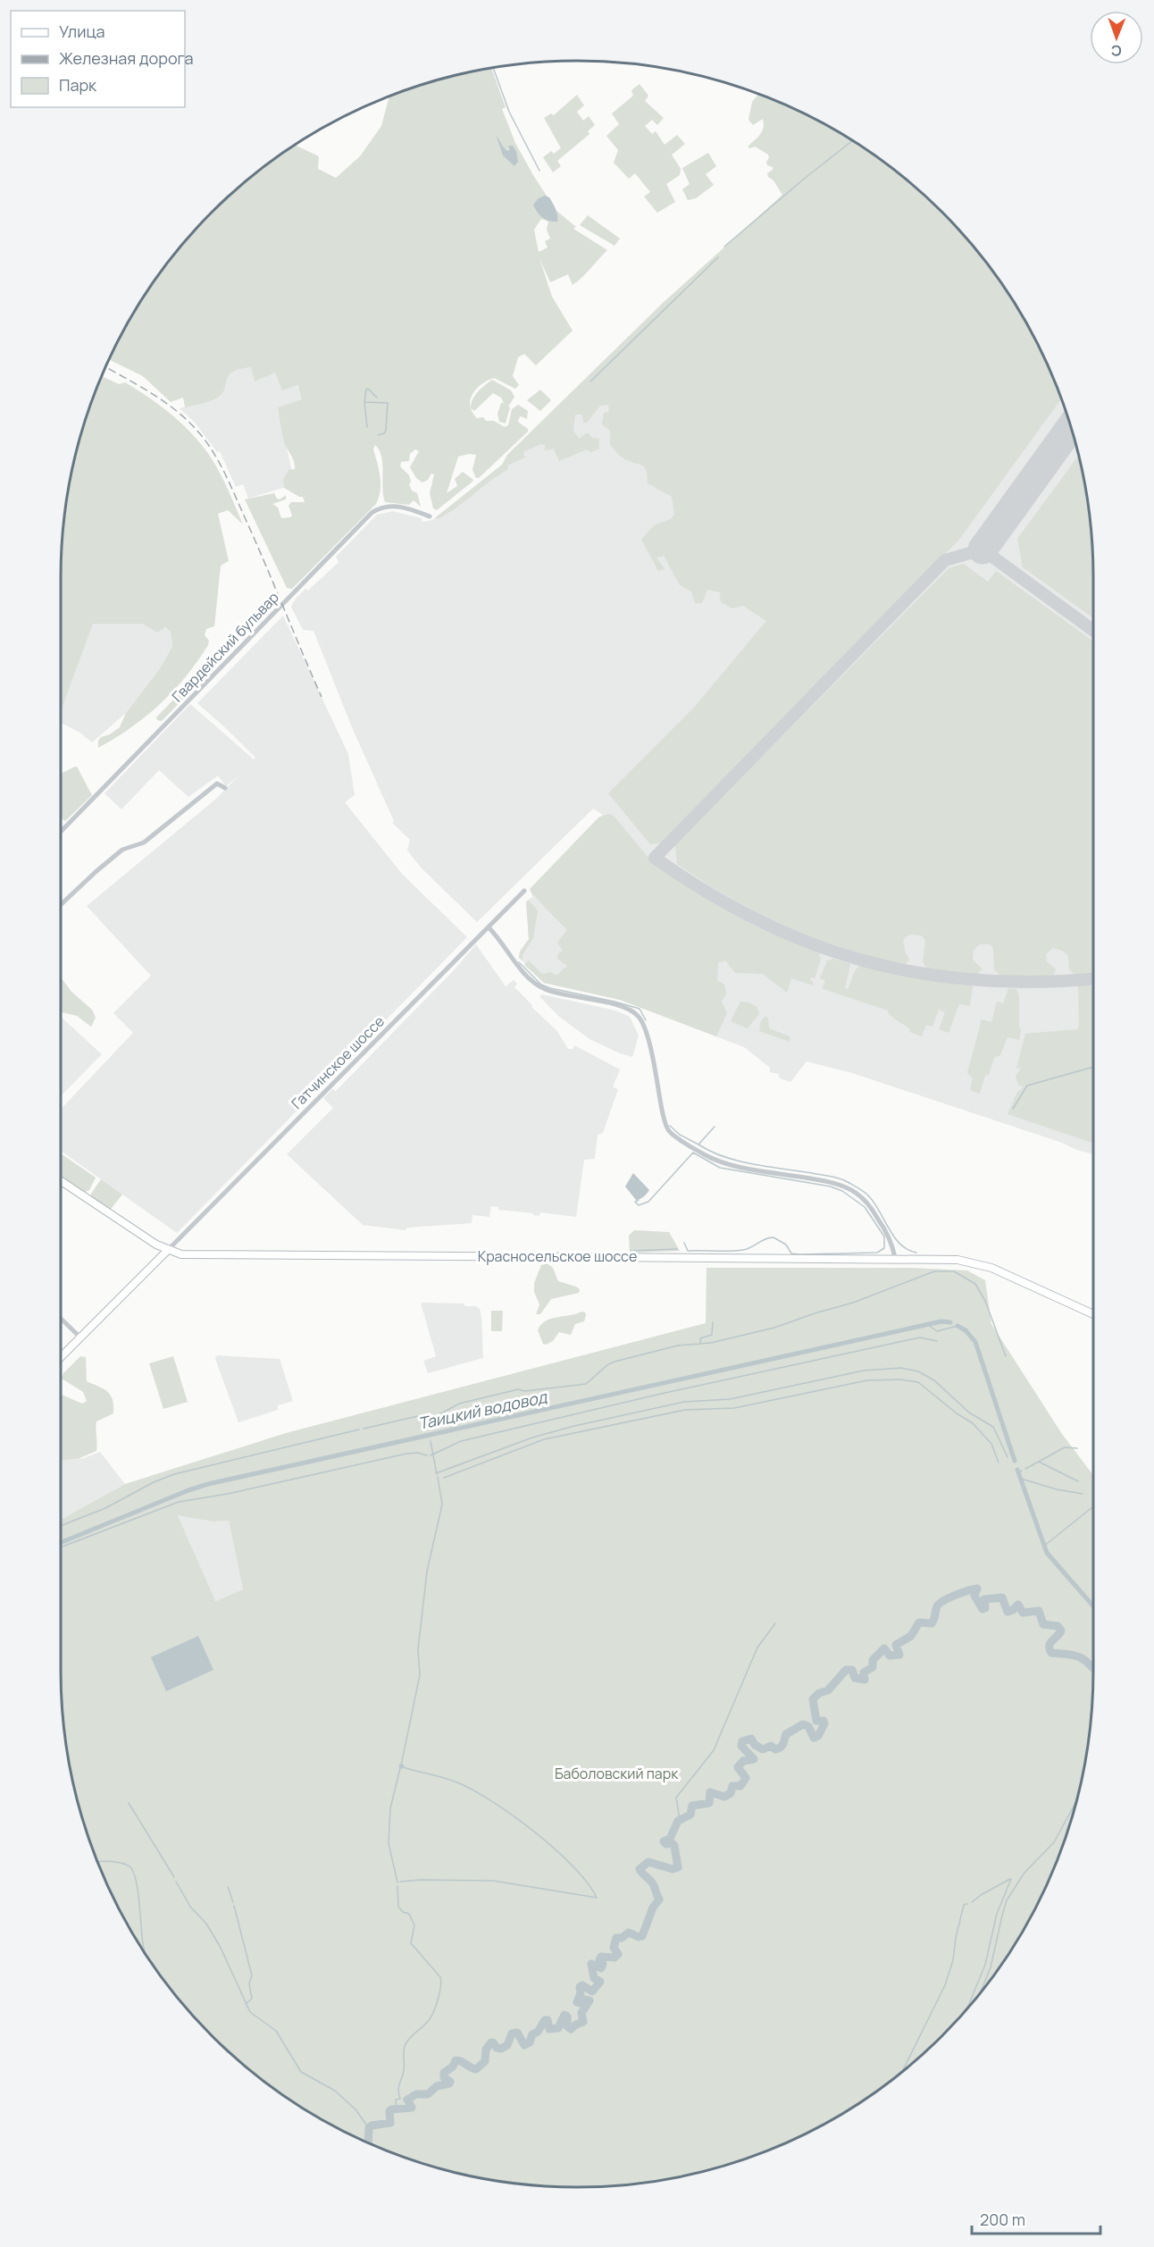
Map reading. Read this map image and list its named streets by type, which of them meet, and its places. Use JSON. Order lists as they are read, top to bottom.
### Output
{
  "streets": {
    "main road": ["Красносельское шоссе"],
    "street": ["Гвардейский бульвар", "Гатчинское шоссе"]
  },
  "crossings": [
    ["Гатчинское шоссе", "Красносельское шоссе"]
  ],
  "water": ["Таицкий водовод"],
  "parks": ["Баболовский парк"],
  "legend": ["Улица", "Железная дорога", "Парк"],
  "scale_bar": "200 m",
  "north": "bottom"
}
